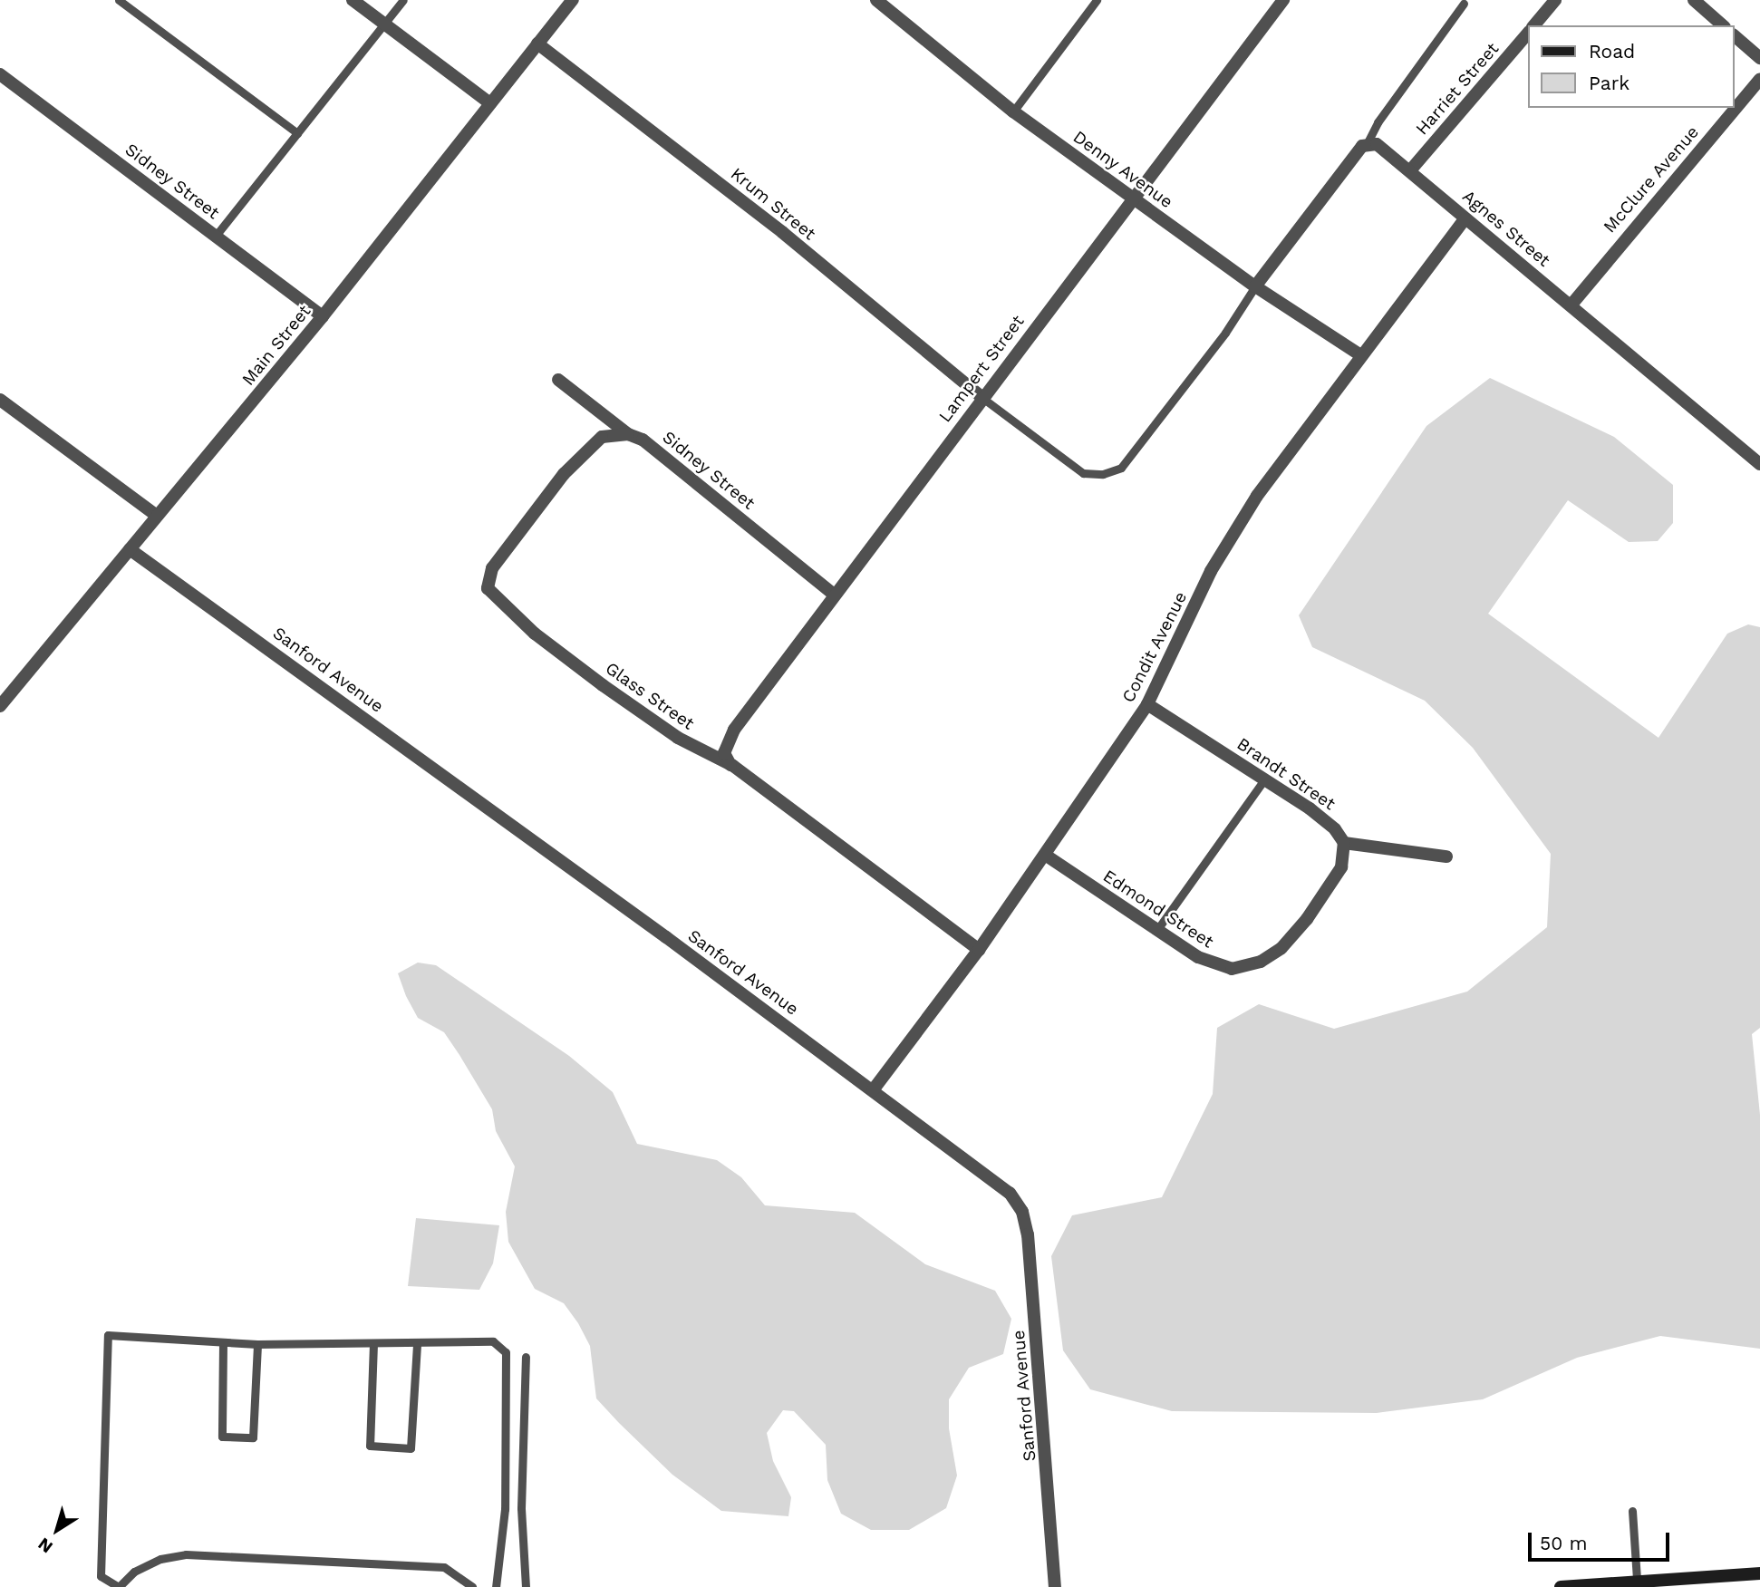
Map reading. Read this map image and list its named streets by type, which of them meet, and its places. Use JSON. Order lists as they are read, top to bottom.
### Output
{
  "streets": {
    "street": [
      "Harriet Street",
      "Denny Avenue",
      "McClure Avenue",
      "Sidney Street",
      "Krum Street",
      "Agnes Street",
      "Main Street",
      "Lampert Street",
      "Condit Avenue",
      "Sanford Avenue",
      "Glass Street",
      "Brandt Street",
      "Edmond Street"
    ]
  },
  "crossings": [
    ["Harriet Street", "Agnes Street"],
    ["Denny Avenue", "Lampert Street"],
    ["Denny Avenue", "Condit Avenue"],
    ["McClure Avenue", "Agnes Street"],
    ["Sidney Street", "Main Street"],
    ["Sidney Street", "Lampert Street"],
    ["Sidney Street", "Glass Street"],
    ["Krum Street", "Main Street"],
    ["Krum Street", "Lampert Street"],
    ["Agnes Street", "Condit Avenue"],
    ["Main Street", "Sanford Avenue"],
    ["Lampert Street", "Glass Street"],
    ["Condit Avenue", "Sanford Avenue"],
    ["Condit Avenue", "Glass Street"],
    ["Condit Avenue", "Brandt Street"],
    ["Condit Avenue", "Edmond Street"],
    ["Brandt Street", "Edmond Street"]
  ],
  "legend": ["Road", "Park"],
  "scale_bar": "50 m",
  "north": "bottom left"
}
